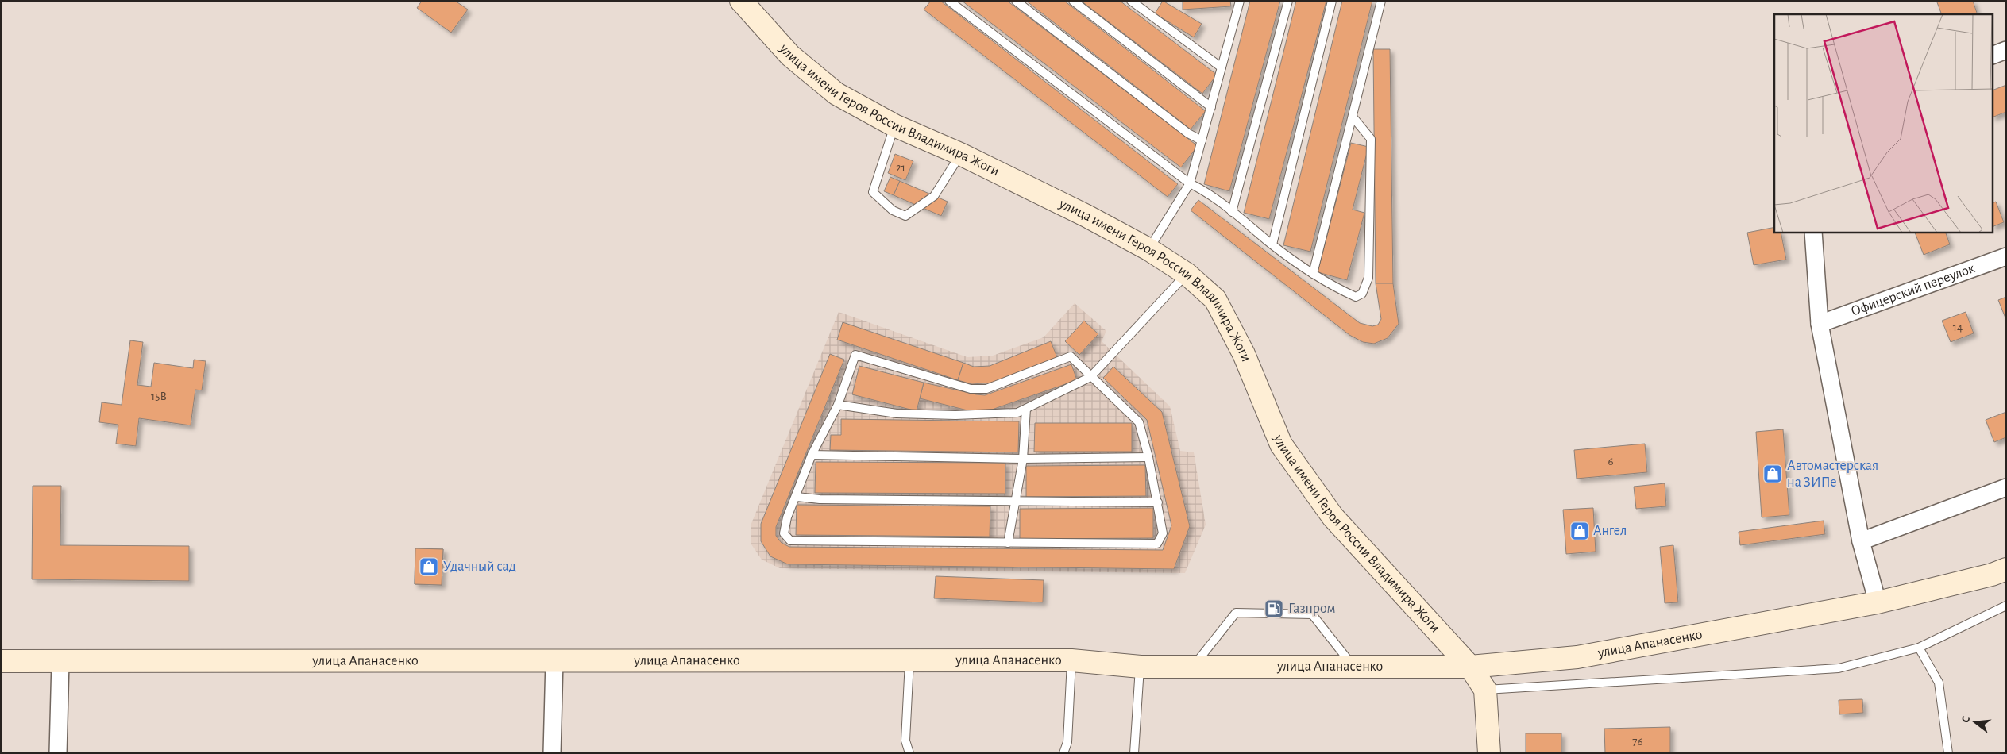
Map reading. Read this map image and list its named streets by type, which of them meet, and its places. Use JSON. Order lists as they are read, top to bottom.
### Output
{
  "streets": {
    "main road": ["улица имени Героя России Владимира Жоги", "улица Апанасенко"],
    "street": ["Офицерский переулок"]
  },
  "crossings": [
    ["улица имени Героя России Владимира Жоги", "улица Апанасенко"]
  ],
  "places": {
    "shop": ["Автомастерская на ЗИПе", "Ангел", "Удачный сад"],
    "fuel station": ["Газпром"]
  },
  "house_numbers": [
    "21",
    "14",
    "15В",
    "6",
    "76"
  ],
  "north": "left"
}
